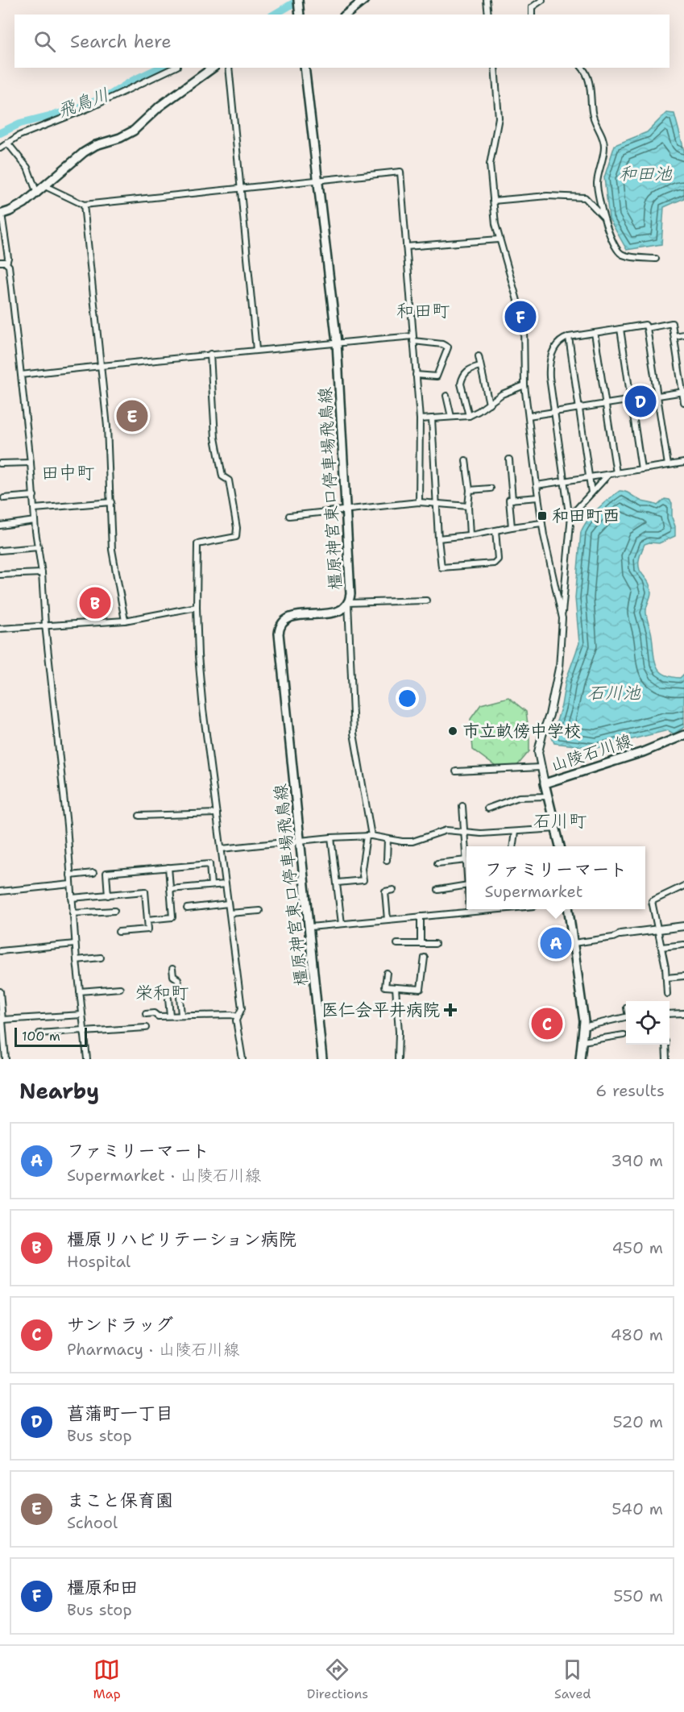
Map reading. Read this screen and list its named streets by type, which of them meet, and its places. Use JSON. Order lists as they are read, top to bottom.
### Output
{
  "streets": {
    "main road": ["橿原神宮東口停車場飛鳥線", "山陵石川線"]
  },
  "districts": [
    "和田町",
    "田中町",
    "石川町",
    "栄和町"
  ],
  "water": ["飛鳥川", "和田池", "石川池"],
  "places": {
    "transit": ["和田町西"],
    "other": ["市立畝傍中学校"],
    "health": ["医仁会平井病院"]
  },
  "scale_bar": "100 m",
  "page": {
    "search": "Search here",
    "pins": [
      "F",
      "D",
      "E",
      "B",
      "A",
      "C"
    ],
    "popup": ["ファミリーマート", "Supermarket"],
    "scale": "100 m",
    "heading": ["Nearby", "6 results"],
    "list": [
      {
        "mark": "A",
        "name": "ファミリーマート",
        "note": "Supermarket · 山陵石川線",
        "value": "390 m"
      },
      {
        "mark": "B",
        "name": "橿原リハビリテーション病院",
        "note": "Hospital",
        "value": "450 m"
      },
      {
        "mark": "C",
        "name": "サンドラッグ",
        "note": "Pharmacy · 山陵石川線",
        "value": "480 m"
      },
      {
        "mark": "D",
        "name": "菖蒲町一丁目",
        "note": "Bus stop",
        "value": "520 m"
      },
      {
        "mark": "E",
        "name": "まこと保育園",
        "note": "School",
        "value": "540 m"
      },
      {
        "mark": "F",
        "name": "橿原和田",
        "note": "Bus stop",
        "value": "550 m"
      }
    ],
    "nav": ["Map", "Directions", "Saved"]
  }
}
